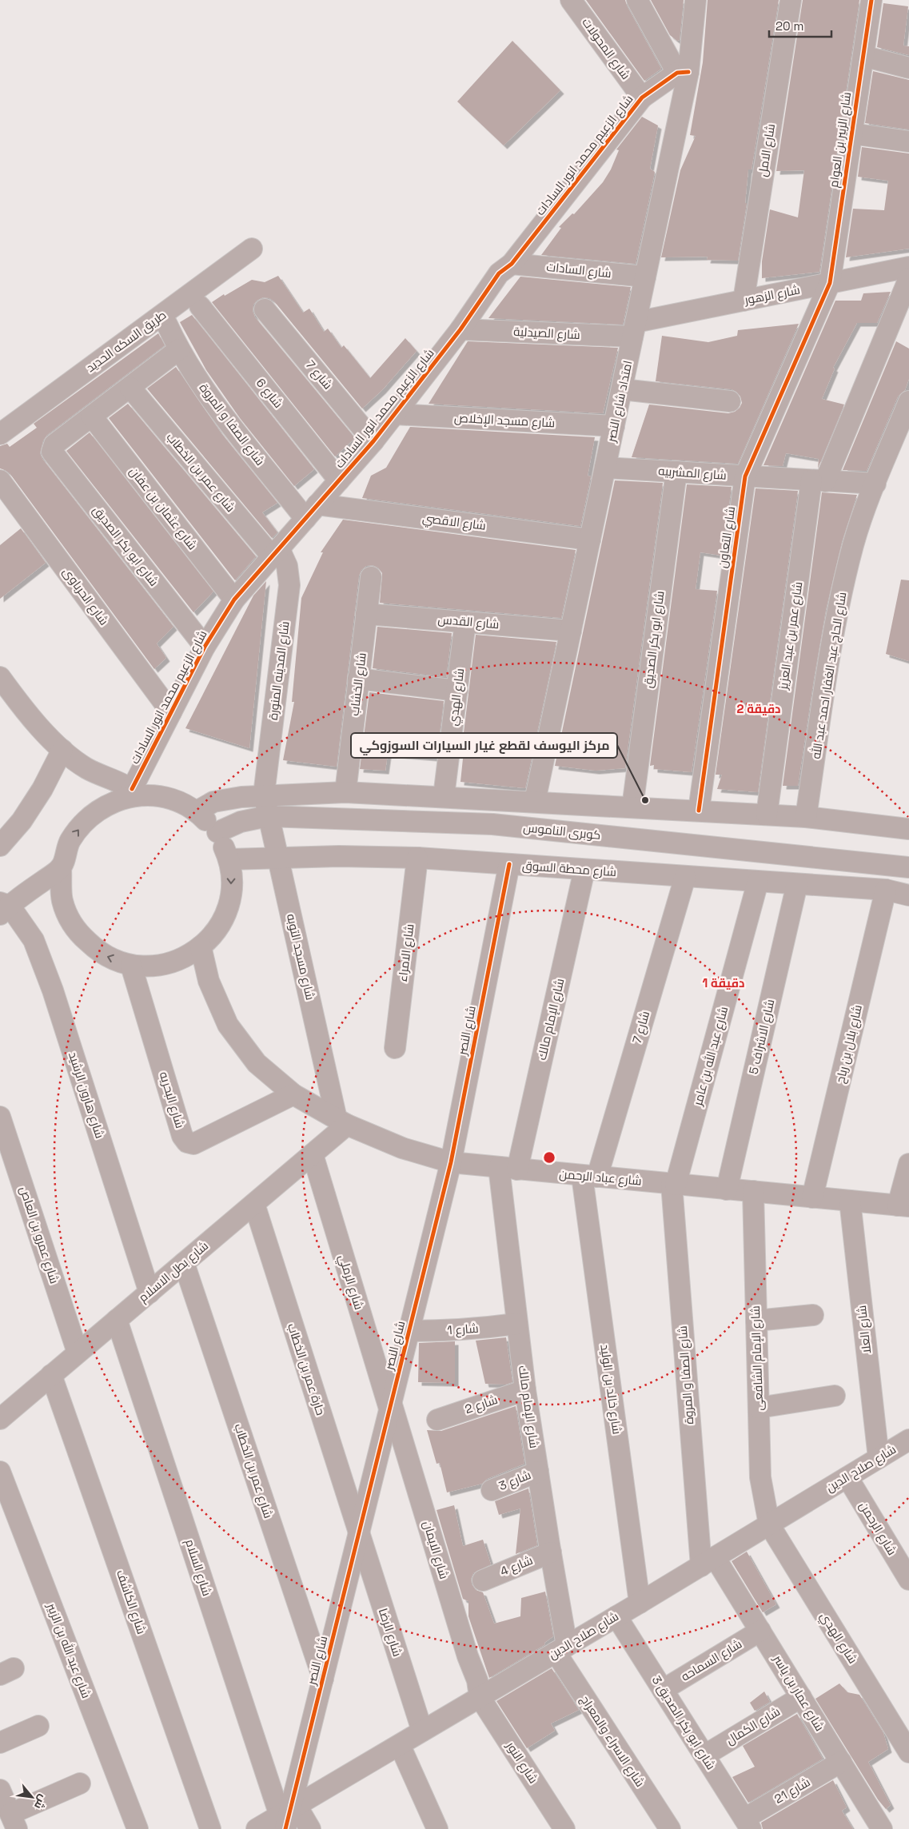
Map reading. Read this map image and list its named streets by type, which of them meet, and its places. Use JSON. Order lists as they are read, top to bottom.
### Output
{
  "streets": {
    "street": [
      "شارع المحولات",
      "شارع الزبير بن العوام",
      "شارع الامل",
      "شارع الزعيم محمد انور السادات",
      "شارع السادات",
      "شارع الزهور",
      "شارع الصيدلية",
      "طريق السكه الحديد",
      "شارع 7",
      "شارع 6",
      "امتداد شارع النصر",
      "شارع مسجد الإخلاص",
      "شارع الصفا و المروة",
      "شارع عمر بن الخطاب",
      "شارع المشربيه",
      "شارع عثمان بن عفان",
      "شارع الاقصي",
      "شارع التعاون",
      "شارع ابو بكر الصديق",
      "شارع الحرباوى",
      "شارع القدس",
      "شارع عمر بن عبد العزيز",
      "شارع المدينه المنورة",
      "شارع الحاج عبد الغفار احمد عبد الله",
      "شارع الخشاب",
      "شارع الهدي",
      "كوبرى الناموس",
      "شارع محطة السوق",
      "شارع الامراء",
      "شارع مسجد التوبه",
      "شارع الإمام مالك",
      "شارع النصر",
      "شارع الاشراف 5",
      "شارع بلال بن رباح",
      "شارع عبد الله بن عامر",
      "شارع هارون الرشيد",
      "شارع البحريه",
      "شارع عباد الرحمن",
      "شارع عمرو بن العاص",
      "شارع بطل الاسلام",
      "شارع الرملي",
      "شارع 1",
      "شارع العلا",
      "شارع الإمام الشافعى",
      "حارة عمر بن الخطاب",
      "شارع خالد بن الوليد",
      "شارع 2",
      "شارع صلاح الدين",
      "شارع 3",
      "شارع الرحمن",
      "شارع الايمان",
      "شارع 4",
      "شارع السلام",
      "شارع الكاشف",
      "شارع الرضا",
      "شارع عبد الله بن الزبير",
      "شارع السماحه",
      "شارع عمار بن ياسر",
      "شارع ابو بكر الصديق 3",
      "شارع الكمال",
      "شارع الاسراء والمعراج",
      "شارع النور",
      "شارع 21"
    ]
  },
  "crossings": [
    ["شارع المحولات", "شارع الزعيم محمد انور السادات"],
    ["شارع الزبير بن العوام", "شارع الزهور"],
    ["شارع الزبير بن العوام", "شارع التعاون"],
    ["شارع الامل", "شارع الزهور"],
    ["شارع الزعيم محمد انور السادات", "شارع السادات"],
    ["شارع الزعيم محمد انور السادات", "شارع الصيدلية"],
    ["شارع الزعيم محمد انور السادات", "شارع 7"],
    ["شارع الزعيم محمد انور السادات", "شارع 6"],
    ["شارع الزعيم محمد انور السادات", "امتداد شارع النصر"],
    ["شارع الزعيم محمد انور السادات", "شارع مسجد الإخلاص"],
    ["شارع الزعيم محمد انور السادات", "شارع الصفا و المروة"],
    ["شارع الزعيم محمد انور السادات", "شارع عمر بن الخطاب"],
    ["شارع الزعيم محمد انور السادات", "شارع عثمان بن عفان"],
    ["شارع الزعيم محمد انور السادات", "شارع الاقصي"],
    ["شارع الزعيم محمد انور السادات", "شارع ابو بكر الصديق"],
    ["شارع الزعيم محمد انور السادات", "شارع الحرباوى"],
    ["شارع الزعيم محمد انور السادات", "شارع المدينه المنورة"],
    ["شارع السادات", "امتداد شارع النصر"],
    ["شارع الزهور", "شارع الصيدلية"],
    ["شارع الزهور", "امتداد شارع النصر"],
    ["شارع الزهور", "شارع التعاون"],
    ["شارع الزهور", "شارع عمر بن عبد العزيز"],
    ["شارع الصيدلية", "امتداد شارع النصر"],
    ["شارع 7", "شارع محطة السوق"],
    ["شارع 7", "شارع عباد الرحمن"],
    ["شارع 7", "شارع خالد بن الوليد"],
    ["امتداد شارع النصر", "شارع مسجد الإخلاص"],
    ["امتداد شارع النصر", "شارع المشربيه"],
    ["امتداد شارع النصر", "شارع الاقصي"],
    ["امتداد شارع النصر", "شارع القدس"],
    ["شارع الصفا و المروة", "شارع الاقصي"],
    ["شارع الصفا و المروة", "شارع عبد الله بن عامر"],
    ["شارع الصفا و المروة", "شارع عباد الرحمن"],
    ["شارع الصفا و المروة", "شارع صلاح الدين"],
    ["شارع الصفا و المروة", "شارع عمار بن ياسر"],
    ["شارع عمر بن الخطاب", "شارع المدينه المنورة"],
    ["شارع عمر بن الخطاب", "شارع النصر"],
    ["شارع عمر بن الخطاب", "شارع بطل الاسلام"],
    ["شارع المشربيه", "شارع التعاون"],
    ["شارع المشربيه", "شارع ابو بكر الصديق"],
    ["شارع المشربيه", "شارع عمر بن عبد العزيز"],
    ["شارع المشربيه", "شارع الحاج عبد الغفار احمد عبد الله"],
    ["شارع عثمان بن عفان", "شارع ابو بكر الصديق"],
    ["شارع القدس", "شارع الخشاب"],
    ["شارع القدس", "شارع الهدي"],
    ["شارع المدينه المنورة", "شارع مسجد التوبه"],
    ["شارع الهدي", "شارع الإمام الشافعى"],
    ["شارع الهدي", "شارع صلاح الدين"],
    ["كوبرى الناموس", "شارع مسجد التوبه"],
    ["شارع محطة السوق", "شارع الامراء"],
    ["شارع محطة السوق", "شارع مسجد التوبه"],
    ["شارع محطة السوق", "شارع الإمام مالك"],
    ["شارع محطة السوق", "شارع النصر"],
    ["شارع محطة السوق", "شارع الاشراف 5"],
    ["شارع محطة السوق", "شارع بلال بن رباح"],
    ["شارع محطة السوق", "شارع عبد الله بن عامر"],
    ["شارع مسجد التوبه", "شارع عباد الرحمن"],
    ["شارع مسجد التوبه", "شارع بطل الاسلام"],
    ["شارع الإمام مالك", "شارع عباد الرحمن"],
    ["شارع الإمام مالك", "شارع 1"],
    ["شارع الإمام مالك", "شارع 2"],
    ["شارع الإمام مالك", "شارع صلاح الدين"],
    ["شارع الإمام مالك", "شارع 3"],
    ["شارع الإمام مالك", "شارع 4"],
    ["شارع الإمام مالك", "شارع الاسراء والمعراج"],
    ["شارع النصر", "شارع عباد الرحمن"],
    ["شارع النصر", "شارع الرملي"],
    ["شارع النصر", "شارع 1"],
    ["شارع النصر", "حارة عمر بن الخطاب"],
    ["شارع النصر", "شارع صلاح الدين"],
    ["شارع النصر", "شارع الايمان"],
    ["شارع النصر", "شارع السلام"],
    ["شارع النصر", "شارع الرضا"],
    ["شارع الاشراف 5", "شارع عباد الرحمن"],
    ["شارع بلال بن رباح", "شارع عباد الرحمن"],
    ["شارع عبد الله بن عامر", "شارع عباد الرحمن"],
    ["شارع هارون الرشيد", "شارع بطل الاسلام"],
    ["شارع البحريه", "شارع عباد الرحمن"],
    ["شارع عباد الرحمن", "شارع بطل الاسلام"],
    ["شارع عباد الرحمن", "شارع العلا"],
    ["شارع عباد الرحمن", "شارع الإمام الشافعى"],
    ["شارع عباد الرحمن", "شارع خالد بن الوليد"],
    ["شارع عمرو بن العاص", "شارع بطل الاسلام"],
    ["شارع بطل الاسلام", "شارع الرملي"],
    ["شارع بطل الاسلام", "حارة عمر بن الخطاب"],
    ["شارع بطل الاسلام", "شارع السلام"],
    ["شارع بطل الاسلام", "شارع الكاشف"],
    ["شارع الرملي", "شارع الايمان"],
    ["شارع العلا", "شارع صلاح الدين"],
    ["شارع الإمام الشافعى", "شارع صلاح الدين"],
    ["حارة عمر بن الخطاب", "شارع الرضا"],
    ["شارع خالد بن الوليد", "شارع صلاح الدين"],
    ["شارع صلاح الدين", "شارع الرحمن"],
    ["شارع صلاح الدين", "شارع الايمان"],
    ["شارع صلاح الدين", "شارع السلام"],
    ["شارع صلاح الدين", "شارع الرضا"],
    ["شارع صلاح الدين", "شارع عمار بن ياسر"],
    ["شارع صلاح الدين", "شارع ابو بكر الصديق 3"],
    ["شارع صلاح الدين", "شارع الاسراء والمعراج"],
    ["شارع صلاح الدين", "شارع النور"],
    ["شارع الايمان", "شارع النور"],
    ["شارع السماحه", "شارع عمار بن ياسر"],
    ["شارع السماحه", "شارع ابو بكر الصديق 3"],
    ["شارع عمار بن ياسر", "شارع الكمال"],
    ["شارع عمار بن ياسر", "شارع 21"],
    ["شارع ابو بكر الصديق 3", "شارع الكمال"],
    ["شارع ابو بكر الصديق 3", "شارع 21"]
  ],
  "places": ["مركز اليوسف لقطع غيار السيارات السوزوكي"],
  "scale_bar": "20 m",
  "north": "bottom right",
  "rings": ["2 دقيقة", "1 دقيقة"]
}
